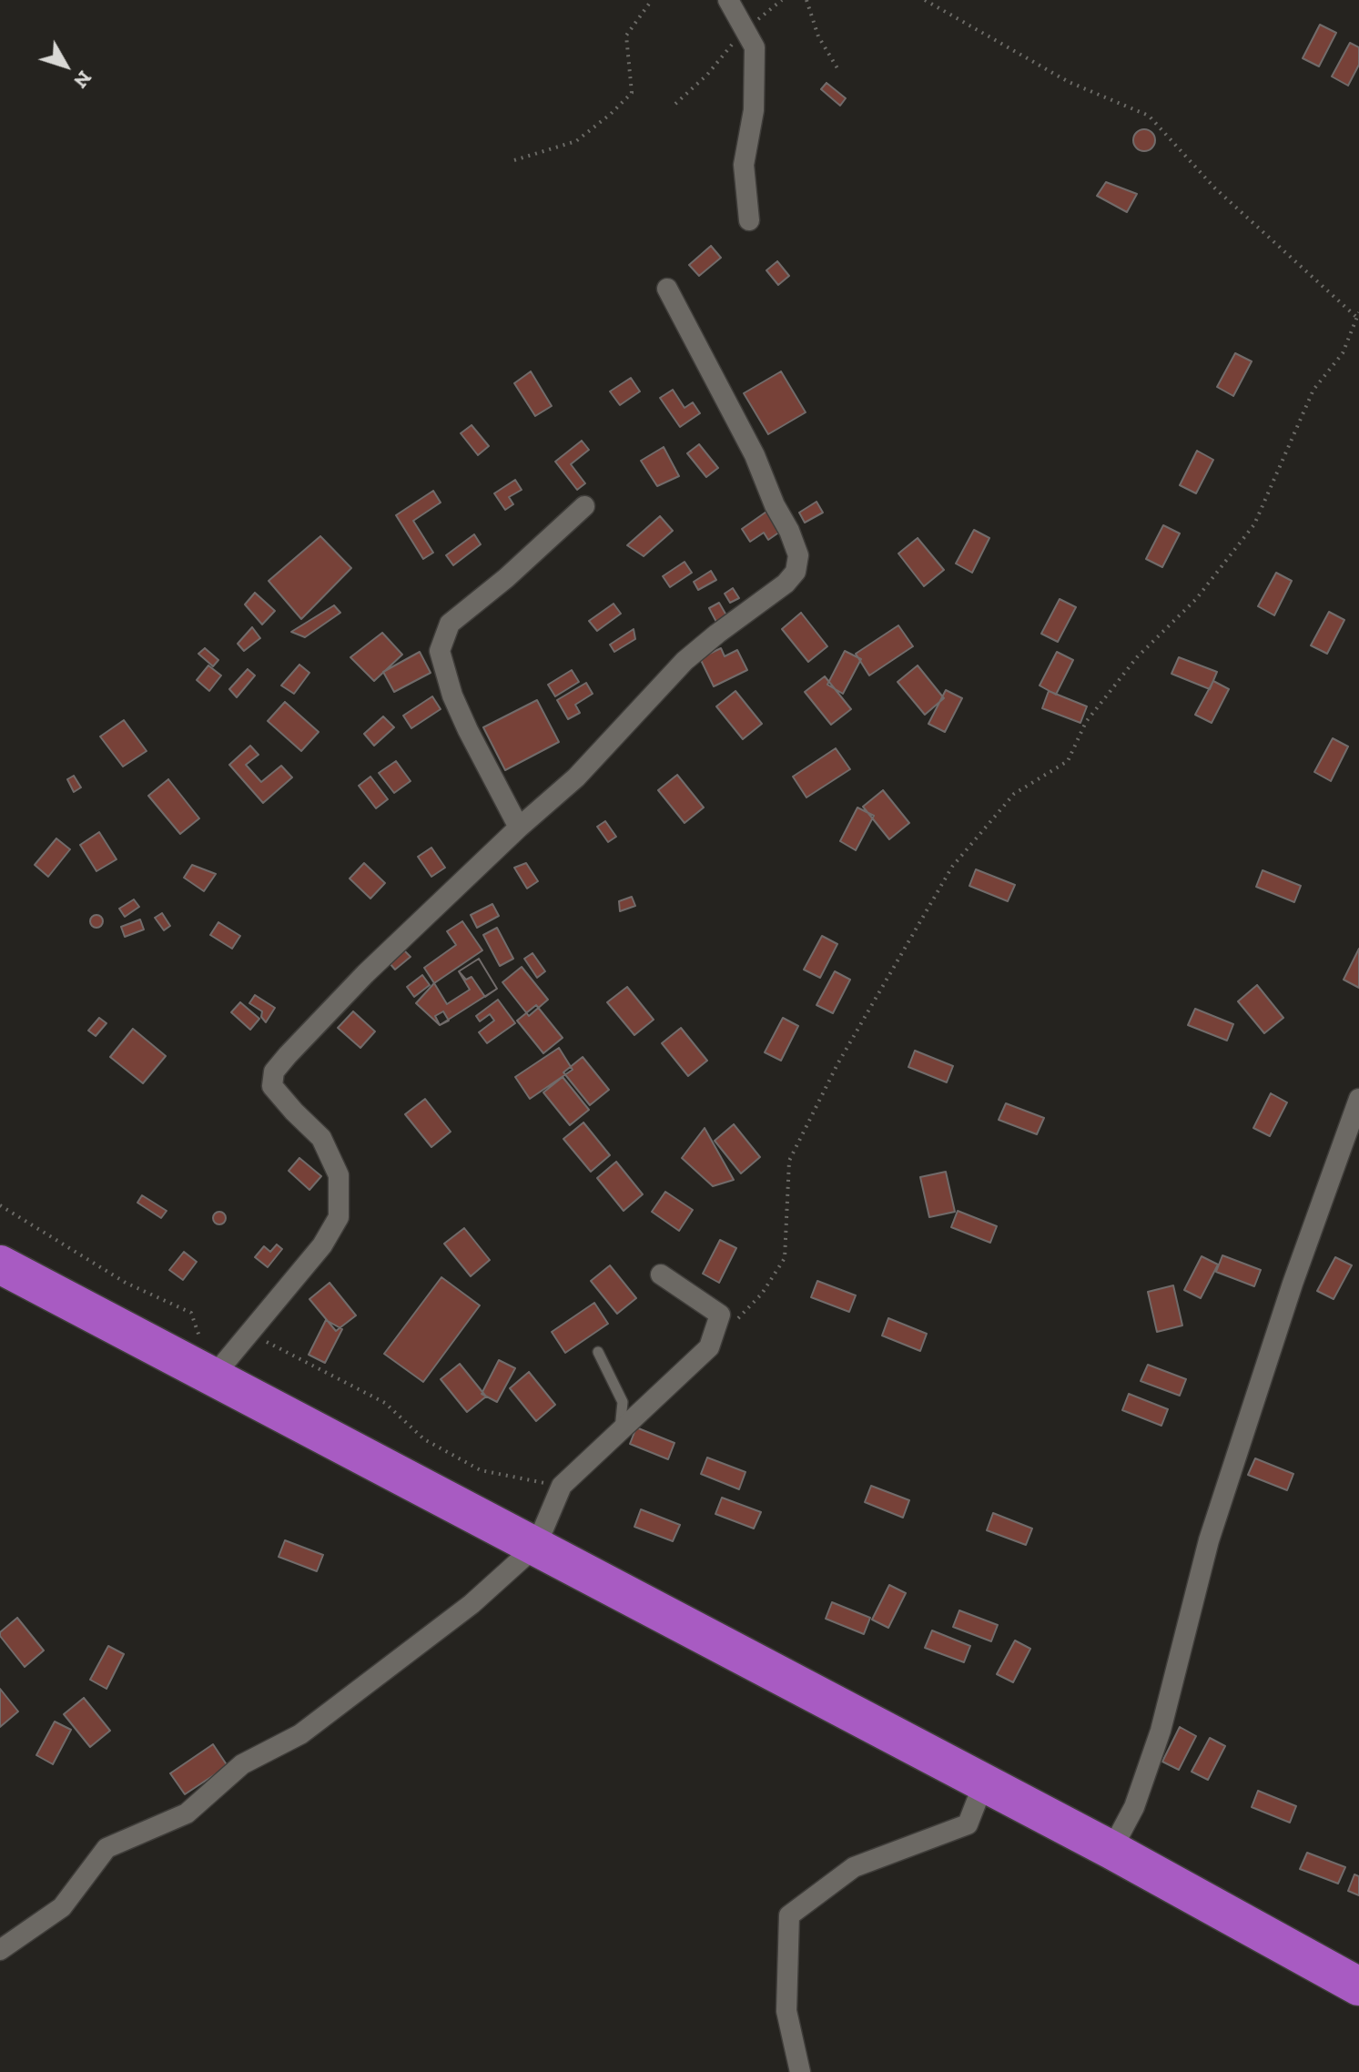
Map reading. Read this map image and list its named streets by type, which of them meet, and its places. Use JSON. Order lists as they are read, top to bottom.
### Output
{
  "north": "bottom right"
}
